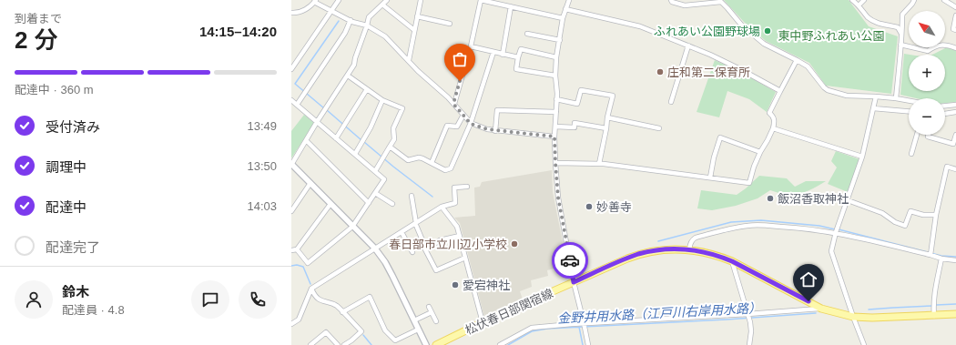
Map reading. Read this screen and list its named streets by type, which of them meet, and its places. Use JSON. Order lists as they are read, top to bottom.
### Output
{
  "streets": {
    "main road": ["松伏春日部関宿線"]
  },
  "water": ["金野井用水路（江戸川右岸用水路）"],
  "parks": ["東中野ふれあい公園"],
  "places": [
    "ふれあい公園野球場",
    "庄和第二保育所",
    "飯沼香取神社",
    "妙善寺",
    "春日部市立川辺小学校",
    "愛宕神社"
  ],
  "north": "top left",
  "page": {
    "heading": ["2 分", "到着まで", "14:15–14:20"],
    "panel": ["鈴木", "配達員 · 4.8"],
    "map_buttons": ["+", "−"],
    "bar": "配達中 · 360 m",
    "list": [
      ["受付済み", "13:49"],
      ["調理中", "13:50"],
      ["配達中", "14:03"],
      "配達完了"
    ]
  }
}
